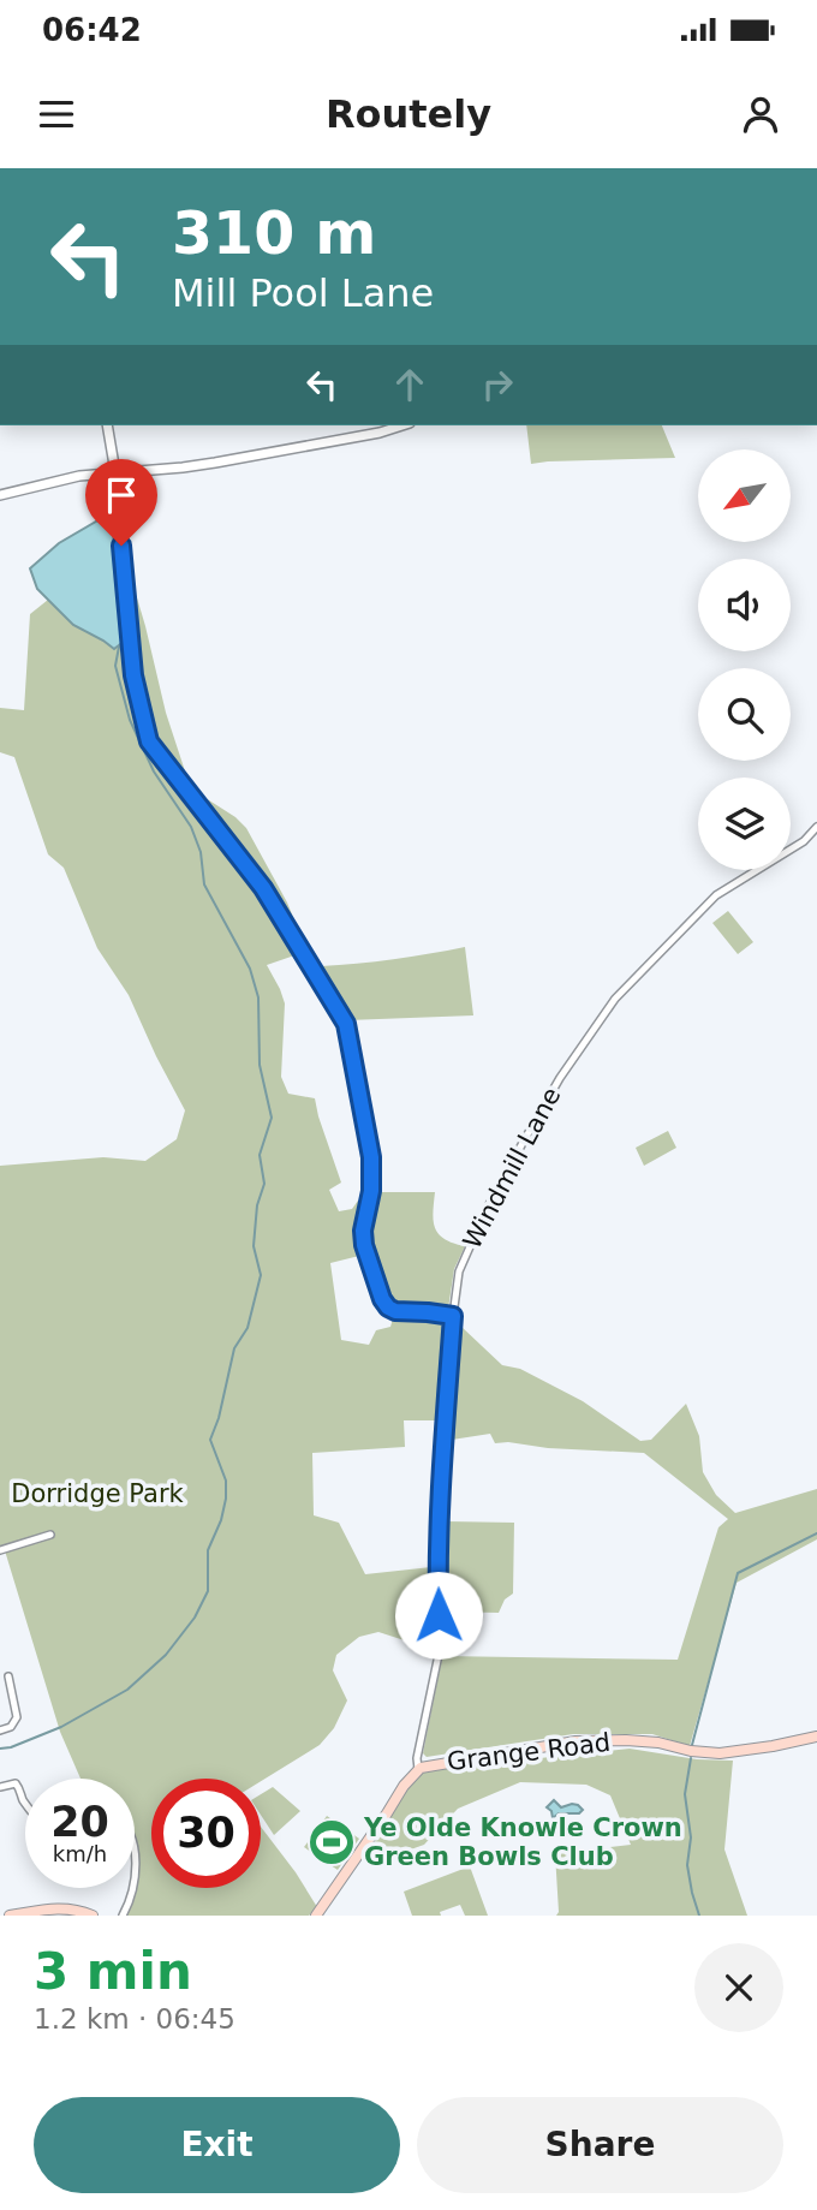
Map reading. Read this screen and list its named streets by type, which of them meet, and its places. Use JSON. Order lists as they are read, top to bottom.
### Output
{
  "streets": {
    "main road": ["Grange Road"],
    "street": ["Windmill Lane"]
  },
  "crossings": [
    ["Windmill Lane", "Grange Road"]
  ],
  "parks": ["Dorridge Park"],
  "places": {
    "sports": ["Ye Olde Knowle Crown Green Bowls Club"]
  },
  "north": "bottom left",
  "page": {
    "status": "06:42",
    "header": "Routely",
    "turn": ["310 m", "Mill Pool Lane"],
    "speed": "20 km/h",
    "limit": "30",
    "heading": ["3 min", "1.2 km · 06:45"],
    "buttons": ["Exit", "Share"]
  }
}
